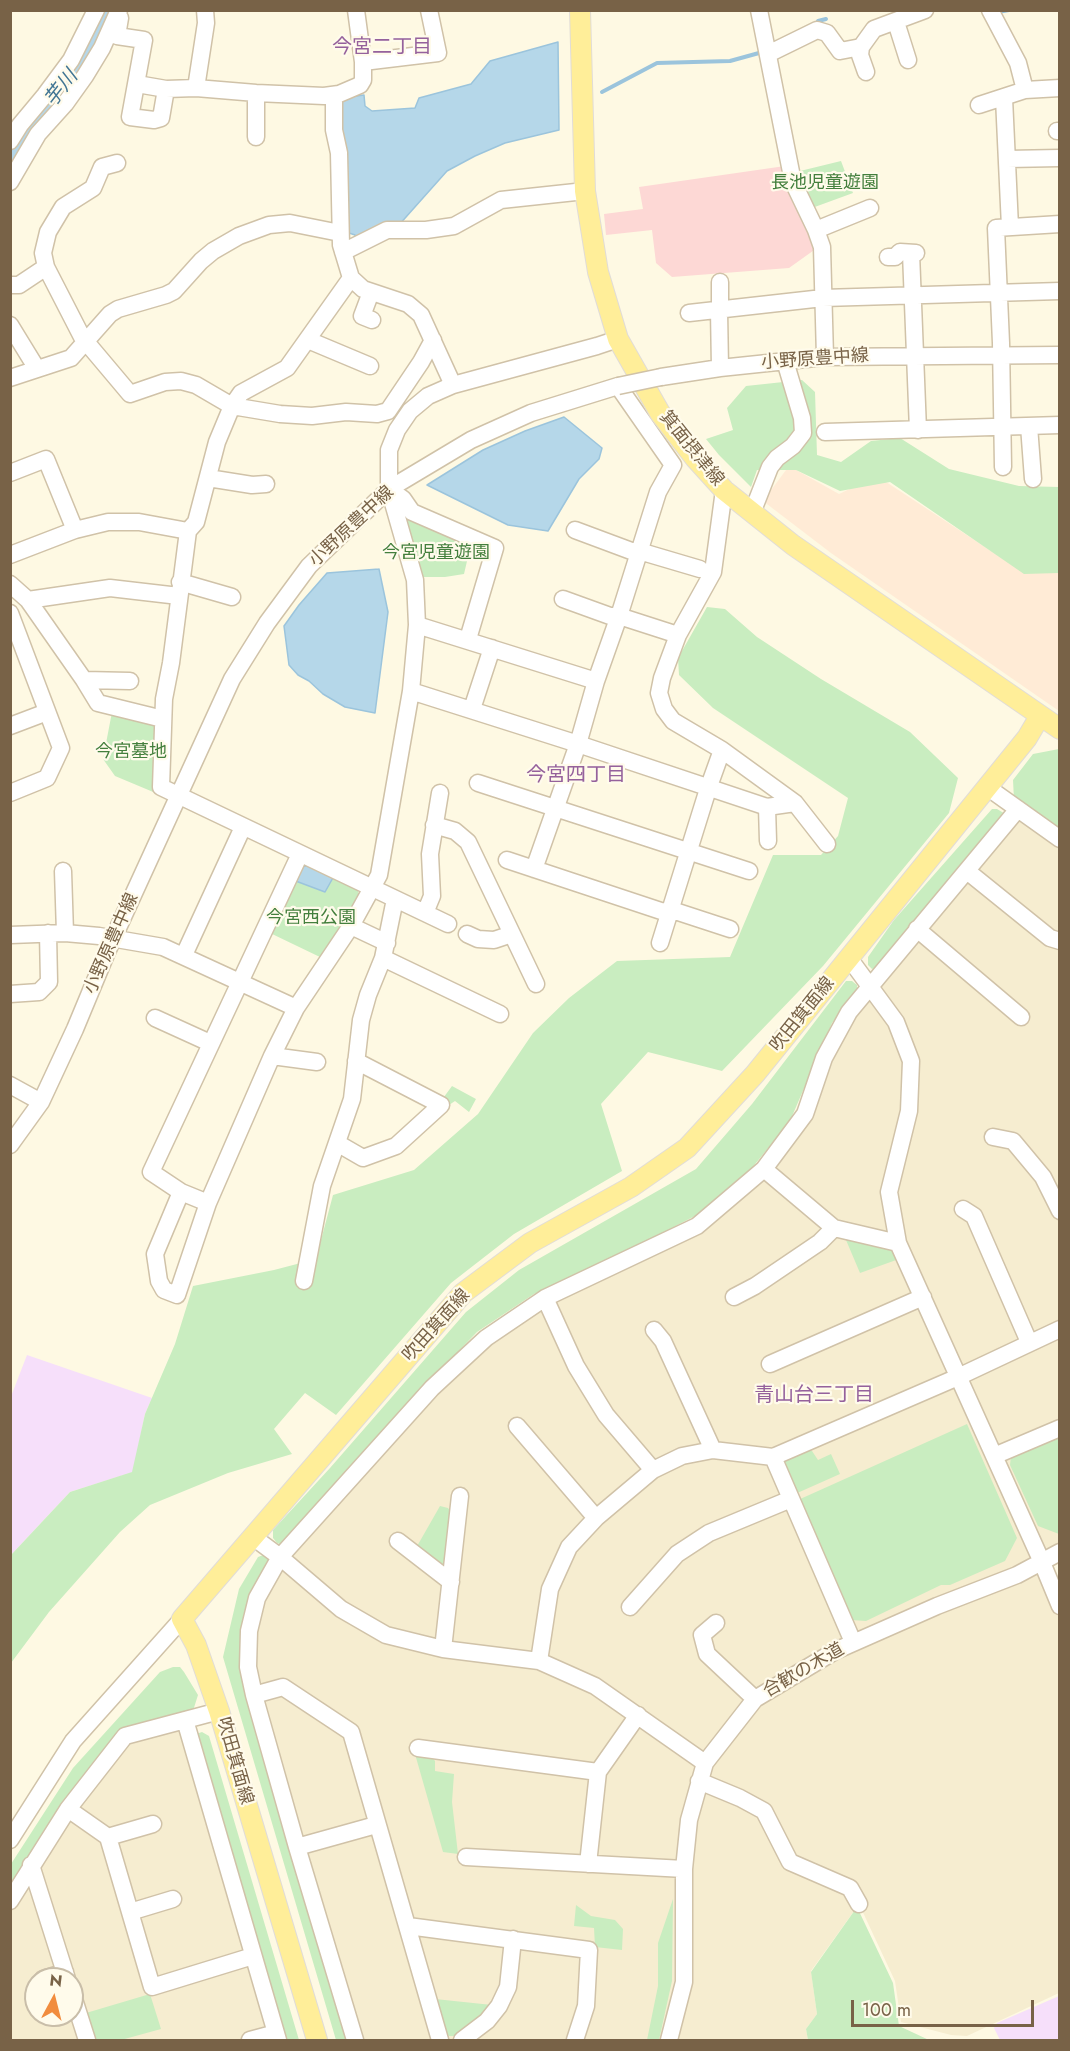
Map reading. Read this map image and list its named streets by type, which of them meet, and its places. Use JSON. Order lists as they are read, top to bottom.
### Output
{
  "streets": {
    "main road": ["箕面摂津線", "吹田箕面線"],
    "street": ["小野原豊中線", "合歓の木道"]
  },
  "crossings": [
    ["箕面摂津線", "吹田箕面線"]
  ],
  "districts": ["今宮二丁目", "今宮四丁目", "青山台三丁目"],
  "water": ["芋川"],
  "parks": [
    "長池児童遊園",
    "今宮児童遊園",
    "今宮墓地",
    "今宮西公園"
  ],
  "scale_bar": "100 m",
  "north": "top"
}
